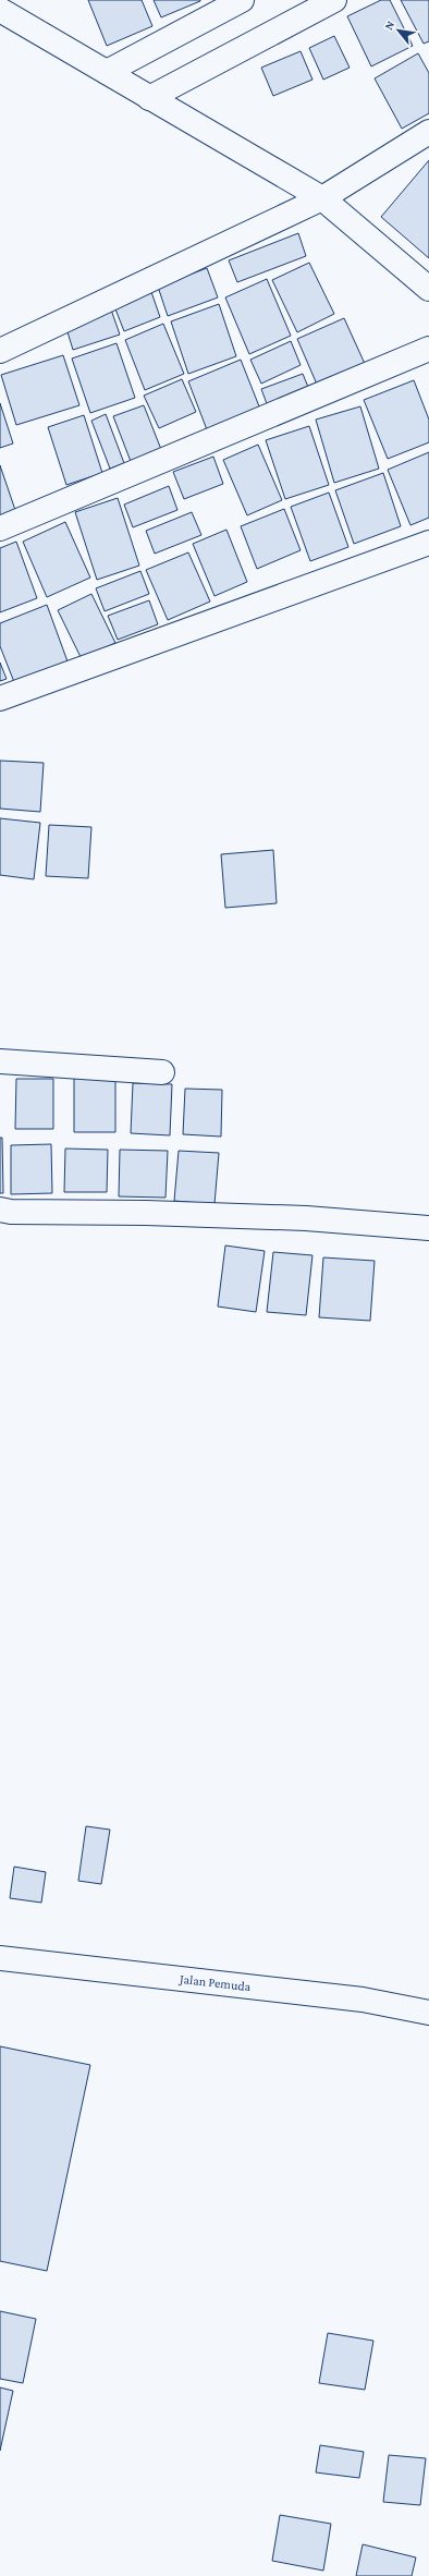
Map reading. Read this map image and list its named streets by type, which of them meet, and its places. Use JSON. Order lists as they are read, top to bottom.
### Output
{
  "streets": {
    "street": ["Jalan Pemuda"]
  },
  "north": "top left"
}
